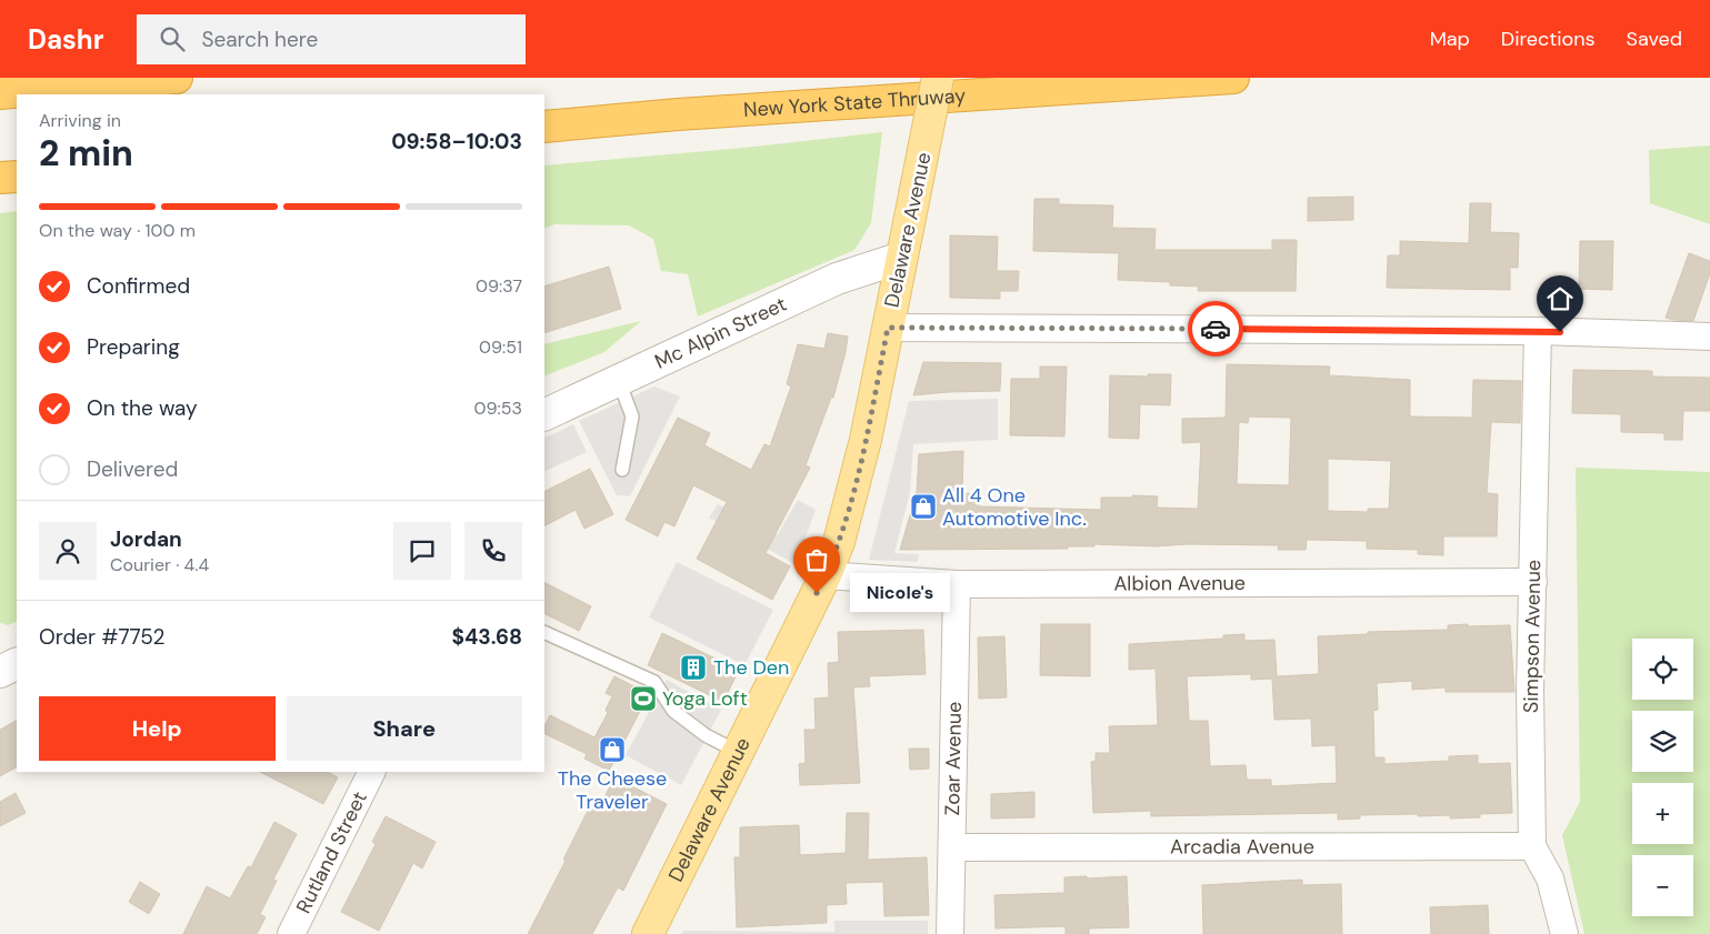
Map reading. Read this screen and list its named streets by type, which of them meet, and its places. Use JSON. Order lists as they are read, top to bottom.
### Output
{
  "streets": {
    "highway": ["New York State Thruway"],
    "main road": ["Delaware Avenue"],
    "street": [
      "Mc Alpin Street",
      "Albion Avenue",
      "Simpson Avenue",
      "Zoar Avenue",
      "Arcadia Avenue",
      "Rutland Street"
    ]
  },
  "crossings": [
    ["Delaware Avenue", "Mc Alpin Street"],
    ["Delaware Avenue", "Albion Avenue"],
    ["Albion Avenue", "Simpson Avenue"],
    ["Albion Avenue", "Zoar Avenue"],
    ["Simpson Avenue", "Arcadia Avenue"],
    ["Zoar Avenue", "Arcadia Avenue"]
  ],
  "places": {
    "shop": ["All 4 One Automotive Inc.", "The Cheese Traveler"],
    "other": ["Nicole's"],
    "building": ["The Den"],
    "sports": ["Yoga Loft"]
  },
  "page": {
    "header": "Dashr",
    "search": "Search here",
    "nav": ["Map", "Directions", "Saved"],
    "heading": ["2 min", "Arriving in", "09:58–10:03"],
    "panel": [
      "Jordan",
      "Courier · 4.4",
      "Order #7752",
      "$43.68"
    ],
    "bar": "On the way · 100 m",
    "list": [
      ["Confirmed", "09:37"],
      ["Preparing", "09:51"],
      ["On the way", "09:53"],
      "Delivered"
    ],
    "bubble": "Nicole's",
    "map_buttons": ["+", "−"],
    "buttons": ["Help", "Share"]
  }
}
